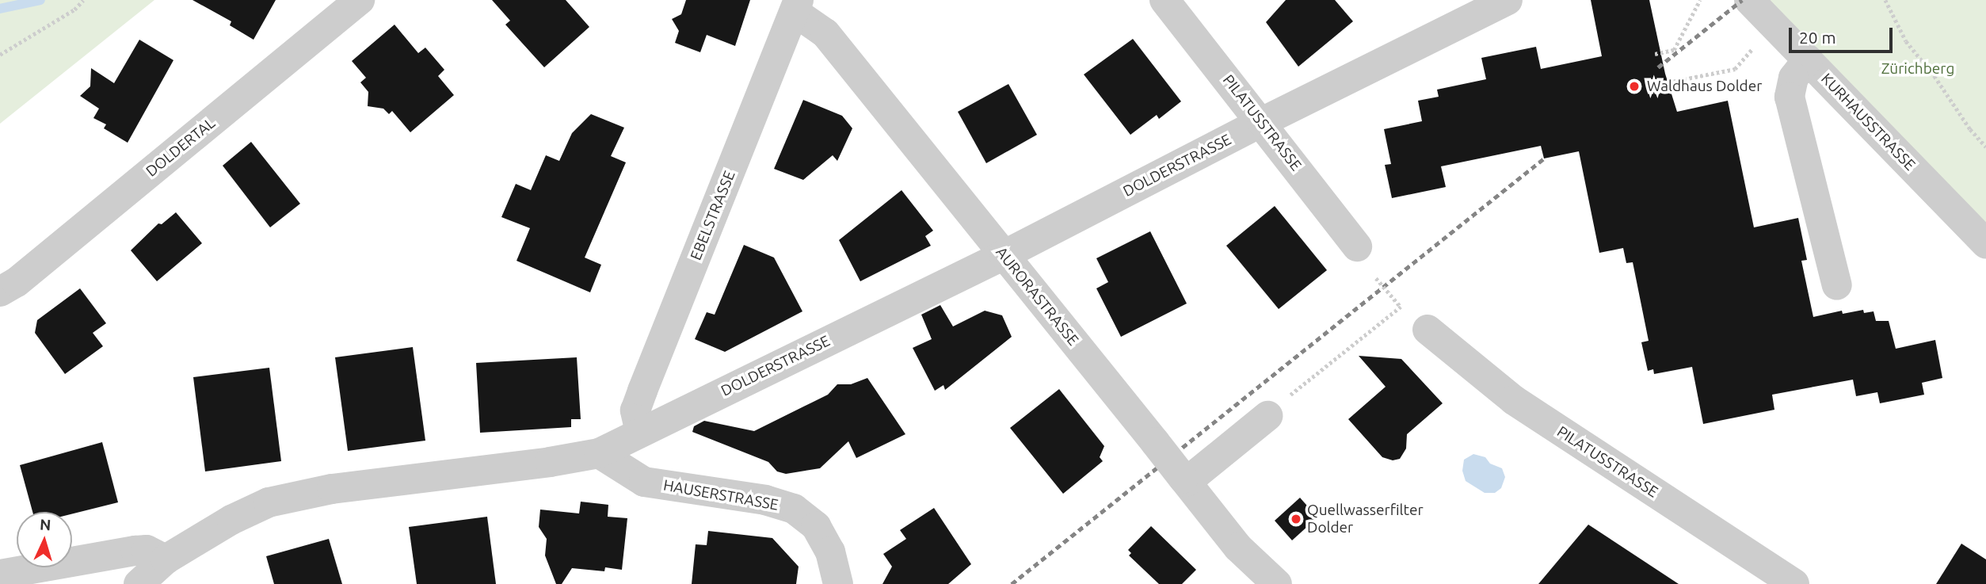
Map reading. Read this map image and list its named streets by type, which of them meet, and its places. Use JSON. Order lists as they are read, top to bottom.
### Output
{
  "streets": {
    "street": [
      "KURHAUSSTRASSE",
      "PILATUSSTRASSE",
      "DOLDERTAL",
      "DOLDERSTRASSE",
      "EBELSTRASSE",
      "AURORASTRASSE",
      "HAUSERSTRASSE"
    ]
  },
  "crossings": [
    ["PILATUSSTRASSE", "DOLDERSTRASSE"],
    ["DOLDERSTRASSE", "EBELSTRASSE"],
    ["DOLDERSTRASSE", "AURORASTRASSE"],
    ["DOLDERSTRASSE", "HAUSERSTRASSE"],
    ["EBELSTRASSE", "AURORASTRASSE"]
  ],
  "parks": ["Zürichberg"],
  "places": ["Waldhaus Dolder", "Quellwasserfilter Dolder"],
  "scale_bar": "20 m",
  "north": "top"
}
